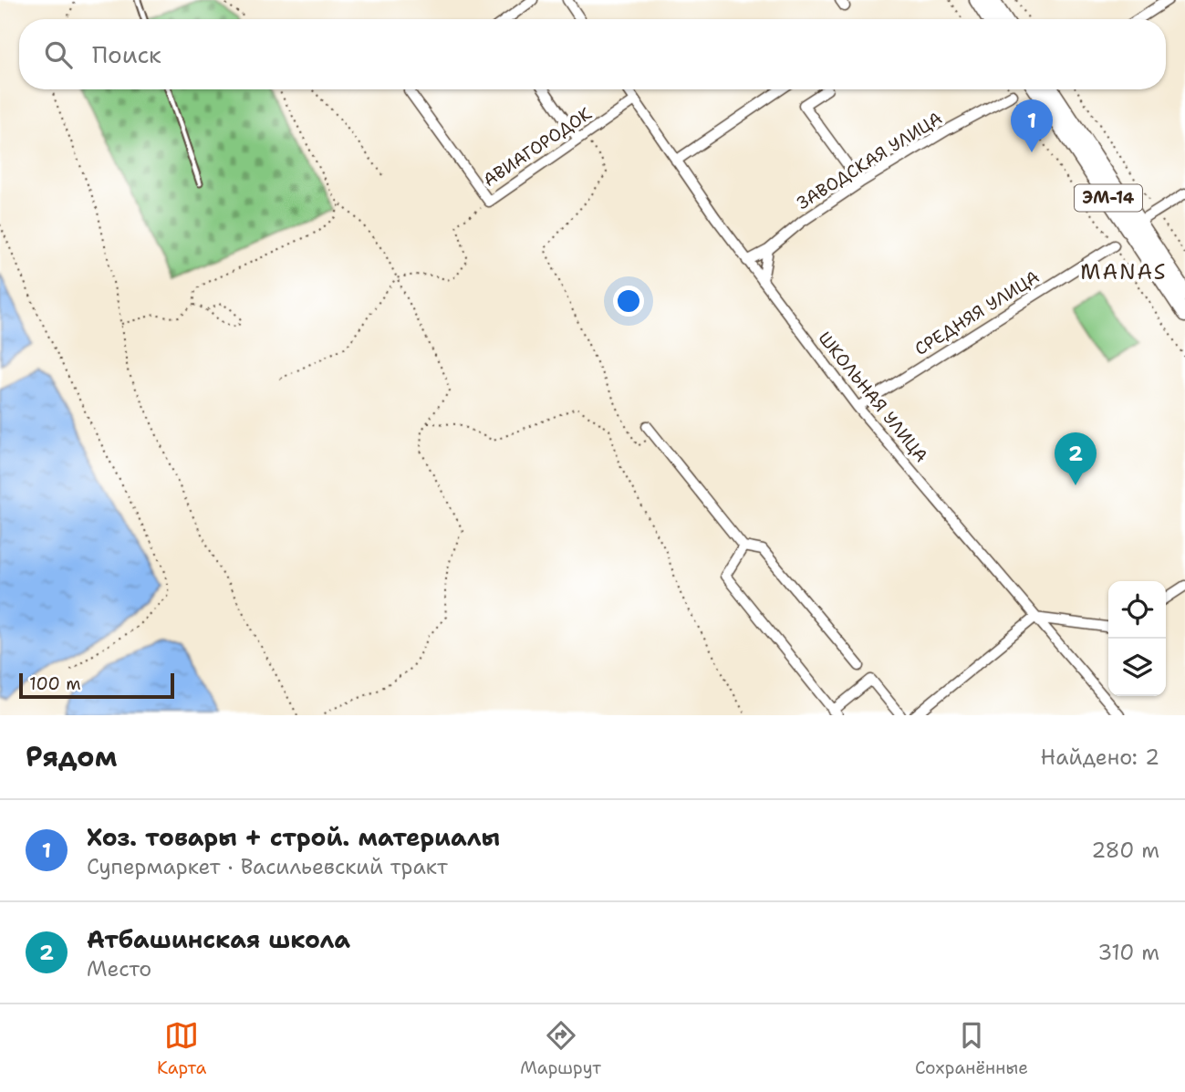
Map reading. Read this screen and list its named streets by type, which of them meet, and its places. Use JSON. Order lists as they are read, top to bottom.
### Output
{
  "streets": {
    "main road": ["ЭМ-14"],
    "street": [
      "АВИАГОРОДОК",
      "ЗАВОДСКАЯ УЛИЦА",
      "СРЕДНЯЯ УЛИЦА",
      "ШКОЛЬНАЯ УЛИЦА"
    ]
  },
  "crossings": [
    ["АВИАГОРОДОК", "ШКОЛЬНАЯ УЛИЦА"],
    ["ЗАВОДСКАЯ УЛИЦА", "ШКОЛЬНАЯ УЛИЦА"],
    ["СРЕДНЯЯ УЛИЦА", "ШКОЛЬНАЯ УЛИЦА"]
  ],
  "districts": ["MANAS"],
  "scale_bar": "100 m",
  "page": {
    "search": "Поиск",
    "pins": ["1", "2"],
    "scale": "100 m",
    "heading": ["Рядом", "Найдено: 2"],
    "list": [
      {
        "mark": "1",
        "name": "Хоз. товары + строй. материалы",
        "note": "Супермаркет · Васильевский тракт",
        "value": "280 m"
      },
      {
        "mark": "2",
        "name": "Атбашинская школа",
        "note": "Место",
        "value": "310 m"
      }
    ],
    "nav": ["Карта", "Маршрут", "Сохранённые"]
  }
}
